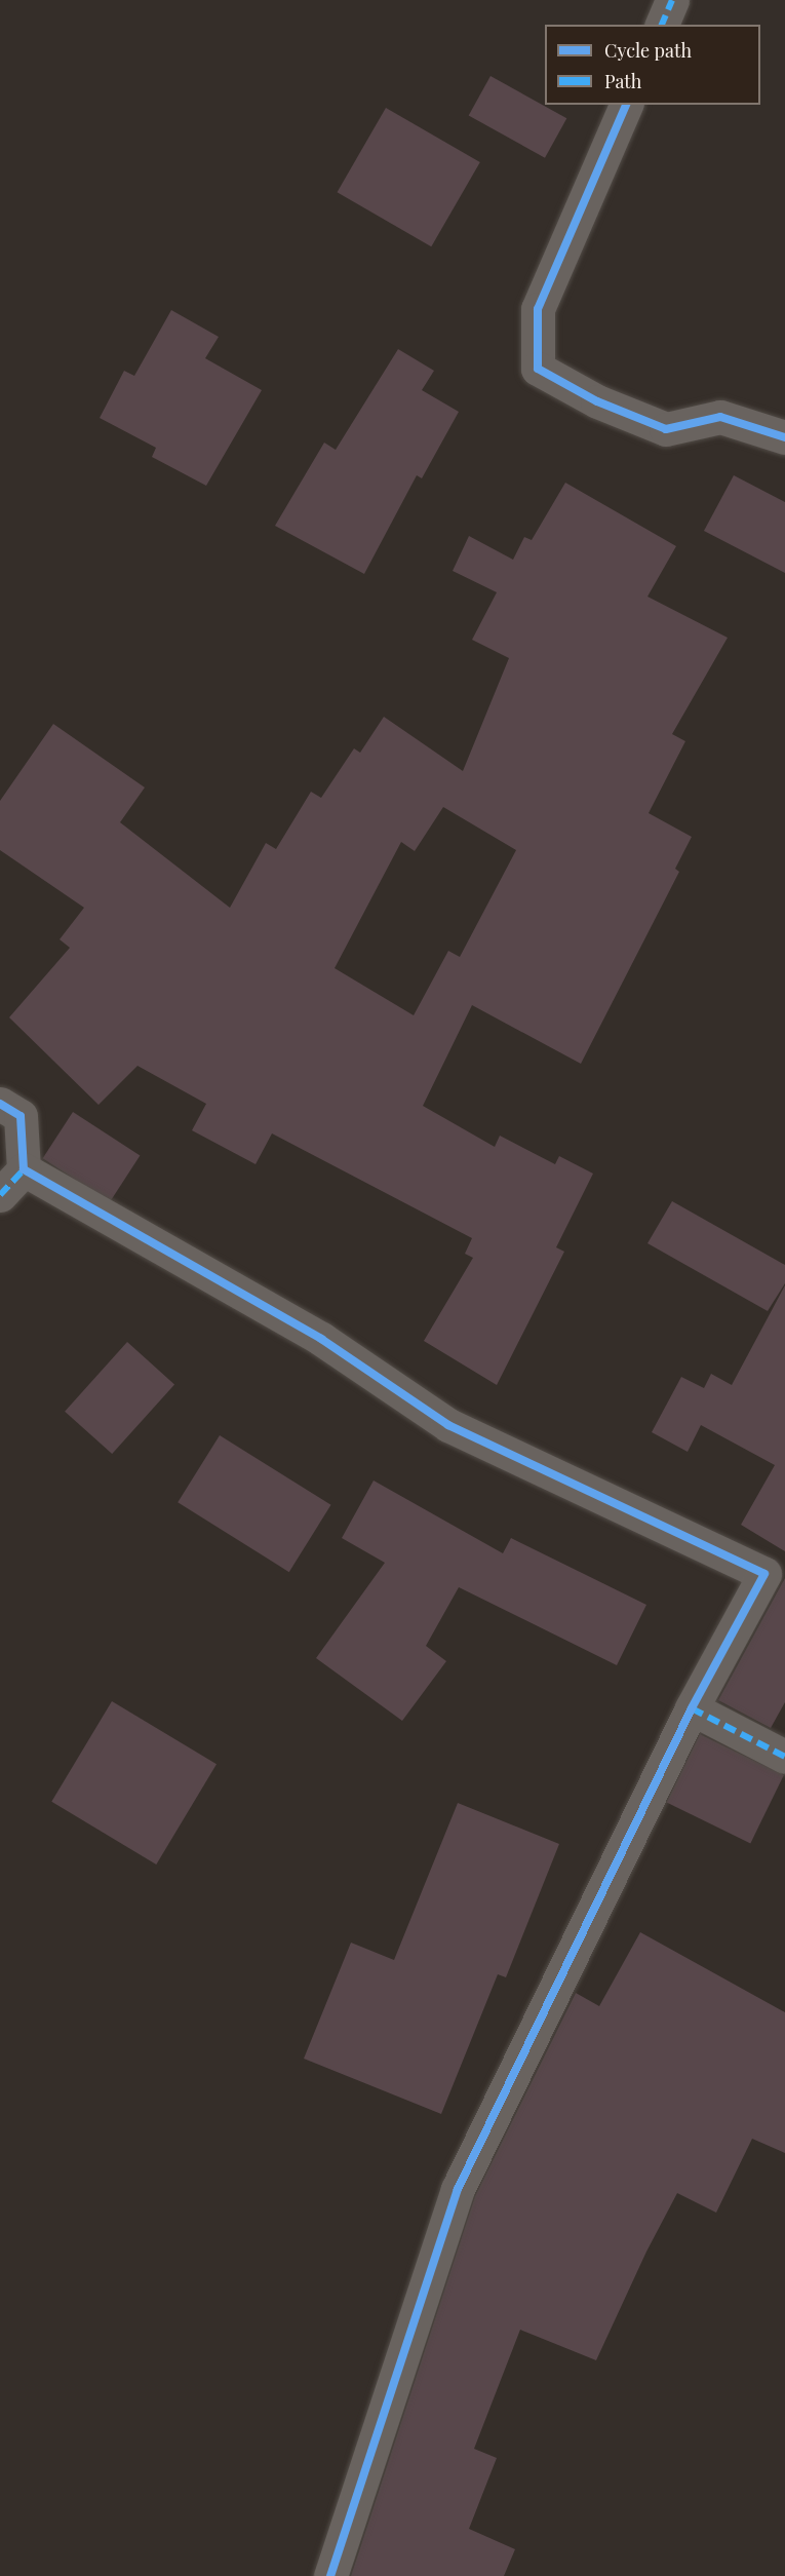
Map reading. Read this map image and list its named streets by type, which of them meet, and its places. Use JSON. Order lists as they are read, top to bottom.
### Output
{
  "legend": ["Cycle path", "Path"]
}
